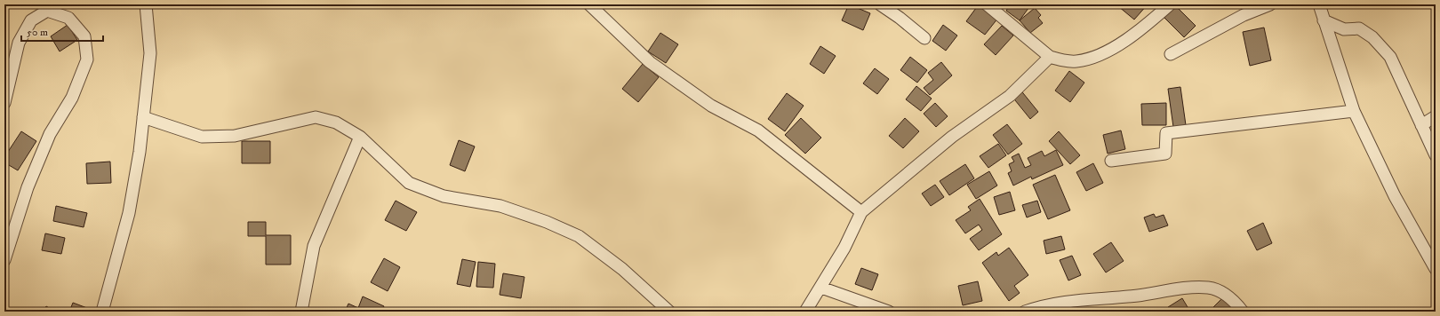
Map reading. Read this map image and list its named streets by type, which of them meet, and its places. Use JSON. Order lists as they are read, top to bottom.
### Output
{
  "scale_bar": "50 m"
}
